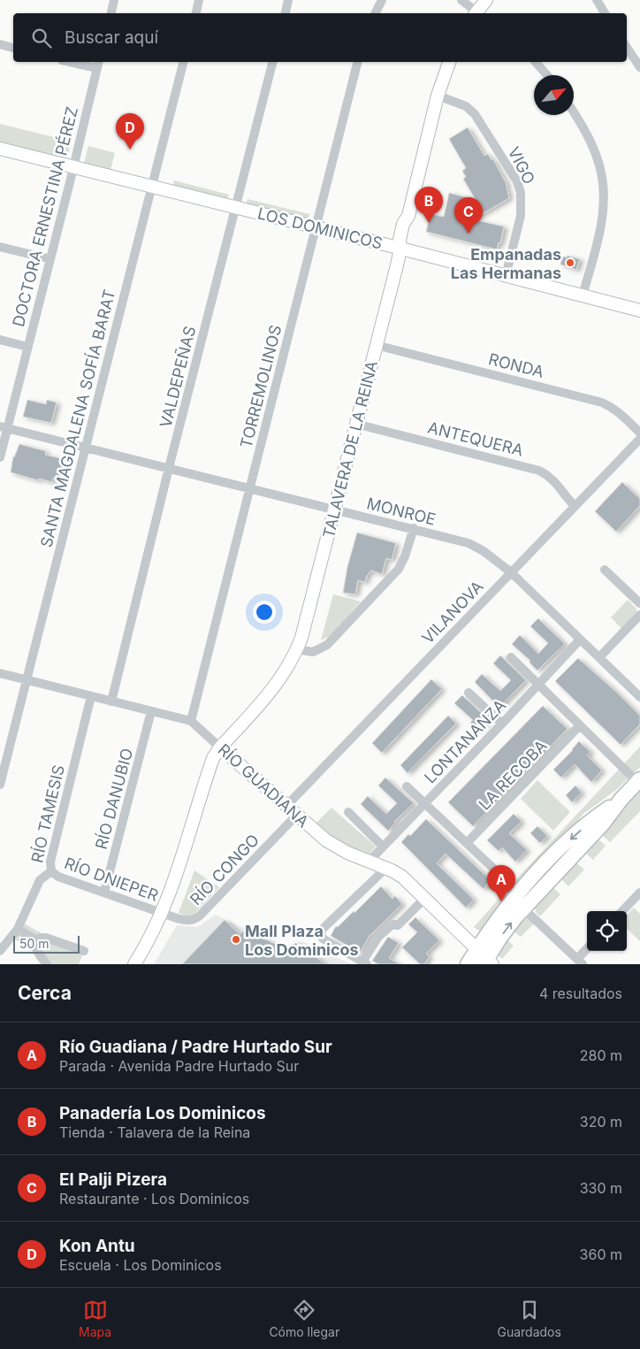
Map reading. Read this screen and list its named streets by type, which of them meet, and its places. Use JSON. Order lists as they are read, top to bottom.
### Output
{
  "streets": {
    "street": [
      "VIGO",
      "DOCTORA ERNESTINA PÉREZ",
      "LOS DOMINICOS",
      "RONDA",
      "VALDEPEÑAS",
      "TORREMOLINOS",
      "SANTA MAGDALENA SOFÍA BARAT",
      "ANTEQUERA",
      "TALAVERA DE LA REINA",
      "MONROE",
      "VILANOVA",
      "LONTANANZA",
      "LA RECOBA",
      "RÍO GUADIANA",
      "RÍO DANUBIO",
      "RÍO TAMESIS",
      "RÍO CONGO",
      "RÍO DNIEPER"
    ]
  },
  "crossings": [
    ["VIGO", "LOS DOMINICOS"],
    ["VIGO", "TALAVERA DE LA REINA"],
    ["DOCTORA ERNESTINA PÉREZ", "LOS DOMINICOS"],
    ["DOCTORA ERNESTINA PÉREZ", "MONROE"],
    ["LOS DOMINICOS", "VALDEPEÑAS"],
    ["LOS DOMINICOS", "TORREMOLINOS"],
    ["LOS DOMINICOS", "SANTA MAGDALENA SOFÍA BARAT"],
    ["LOS DOMINICOS", "TALAVERA DE LA REINA"],
    ["RONDA", "TALAVERA DE LA REINA"],
    ["VALDEPEÑAS", "MONROE"],
    ["VALDEPEÑAS", "RÍO GUADIANA"],
    ["TORREMOLINOS", "MONROE"],
    ["TORREMOLINOS", "RÍO GUADIANA"],
    ["SANTA MAGDALENA SOFÍA BARAT", "MONROE"],
    ["SANTA MAGDALENA SOFÍA BARAT", "RÍO GUADIANA"],
    ["ANTEQUERA", "TALAVERA DE LA REINA"],
    ["ANTEQUERA", "VILANOVA"],
    ["TALAVERA DE LA REINA", "MONROE"],
    ["TALAVERA DE LA REINA", "RÍO GUADIANA"],
    ["TALAVERA DE LA REINA", "RÍO CONGO"],
    ["TALAVERA DE LA REINA", "RÍO DNIEPER"],
    ["MONROE", "VILANOVA"],
    ["MONROE", "LONTANANZA"],
    ["VILANOVA", "RÍO GUADIANA"],
    ["LONTANANZA", "RÍO GUADIANA"],
    ["RÍO GUADIANA", "RÍO DANUBIO"],
    ["RÍO GUADIANA", "RÍO TAMESIS"],
    ["RÍO GUADIANA", "RÍO CONGO"],
    ["RÍO DANUBIO", "RÍO DNIEPER"],
    ["RÍO TAMESIS", "RÍO DNIEPER"],
    ["RÍO CONGO", "RÍO DNIEPER"]
  ],
  "places": ["Empanadas Las Hermanas", "Mall Plaza Los Dominicos"],
  "scale_bar": "50 m",
  "north": "top right",
  "page": {
    "search": "Buscar aquí",
    "pins": [
      "D",
      "B",
      "C",
      "A"
    ],
    "scale": "50 m",
    "heading": ["Cerca", "4 resultados"],
    "list": [
      {
        "mark": "A",
        "name": "Río Guadiana / Padre Hurtado Sur",
        "note": "Parada · Avenida Padre Hurtado Sur",
        "value": "280 m"
      },
      {
        "mark": "B",
        "name": "Panadería Los Dominicos",
        "note": "Tienda · Talavera de la Reina",
        "value": "320 m"
      },
      {
        "mark": "C",
        "name": "El Palji Pizera",
        "note": "Restaurante · Los Dominicos",
        "value": "330 m"
      },
      {
        "mark": "D",
        "name": "Kon Antu",
        "note": "Escuela · Los Dominicos",
        "value": "360 m"
      }
    ],
    "nav": ["Mapa", "Cómo llegar", "Guardados"]
  }
}
